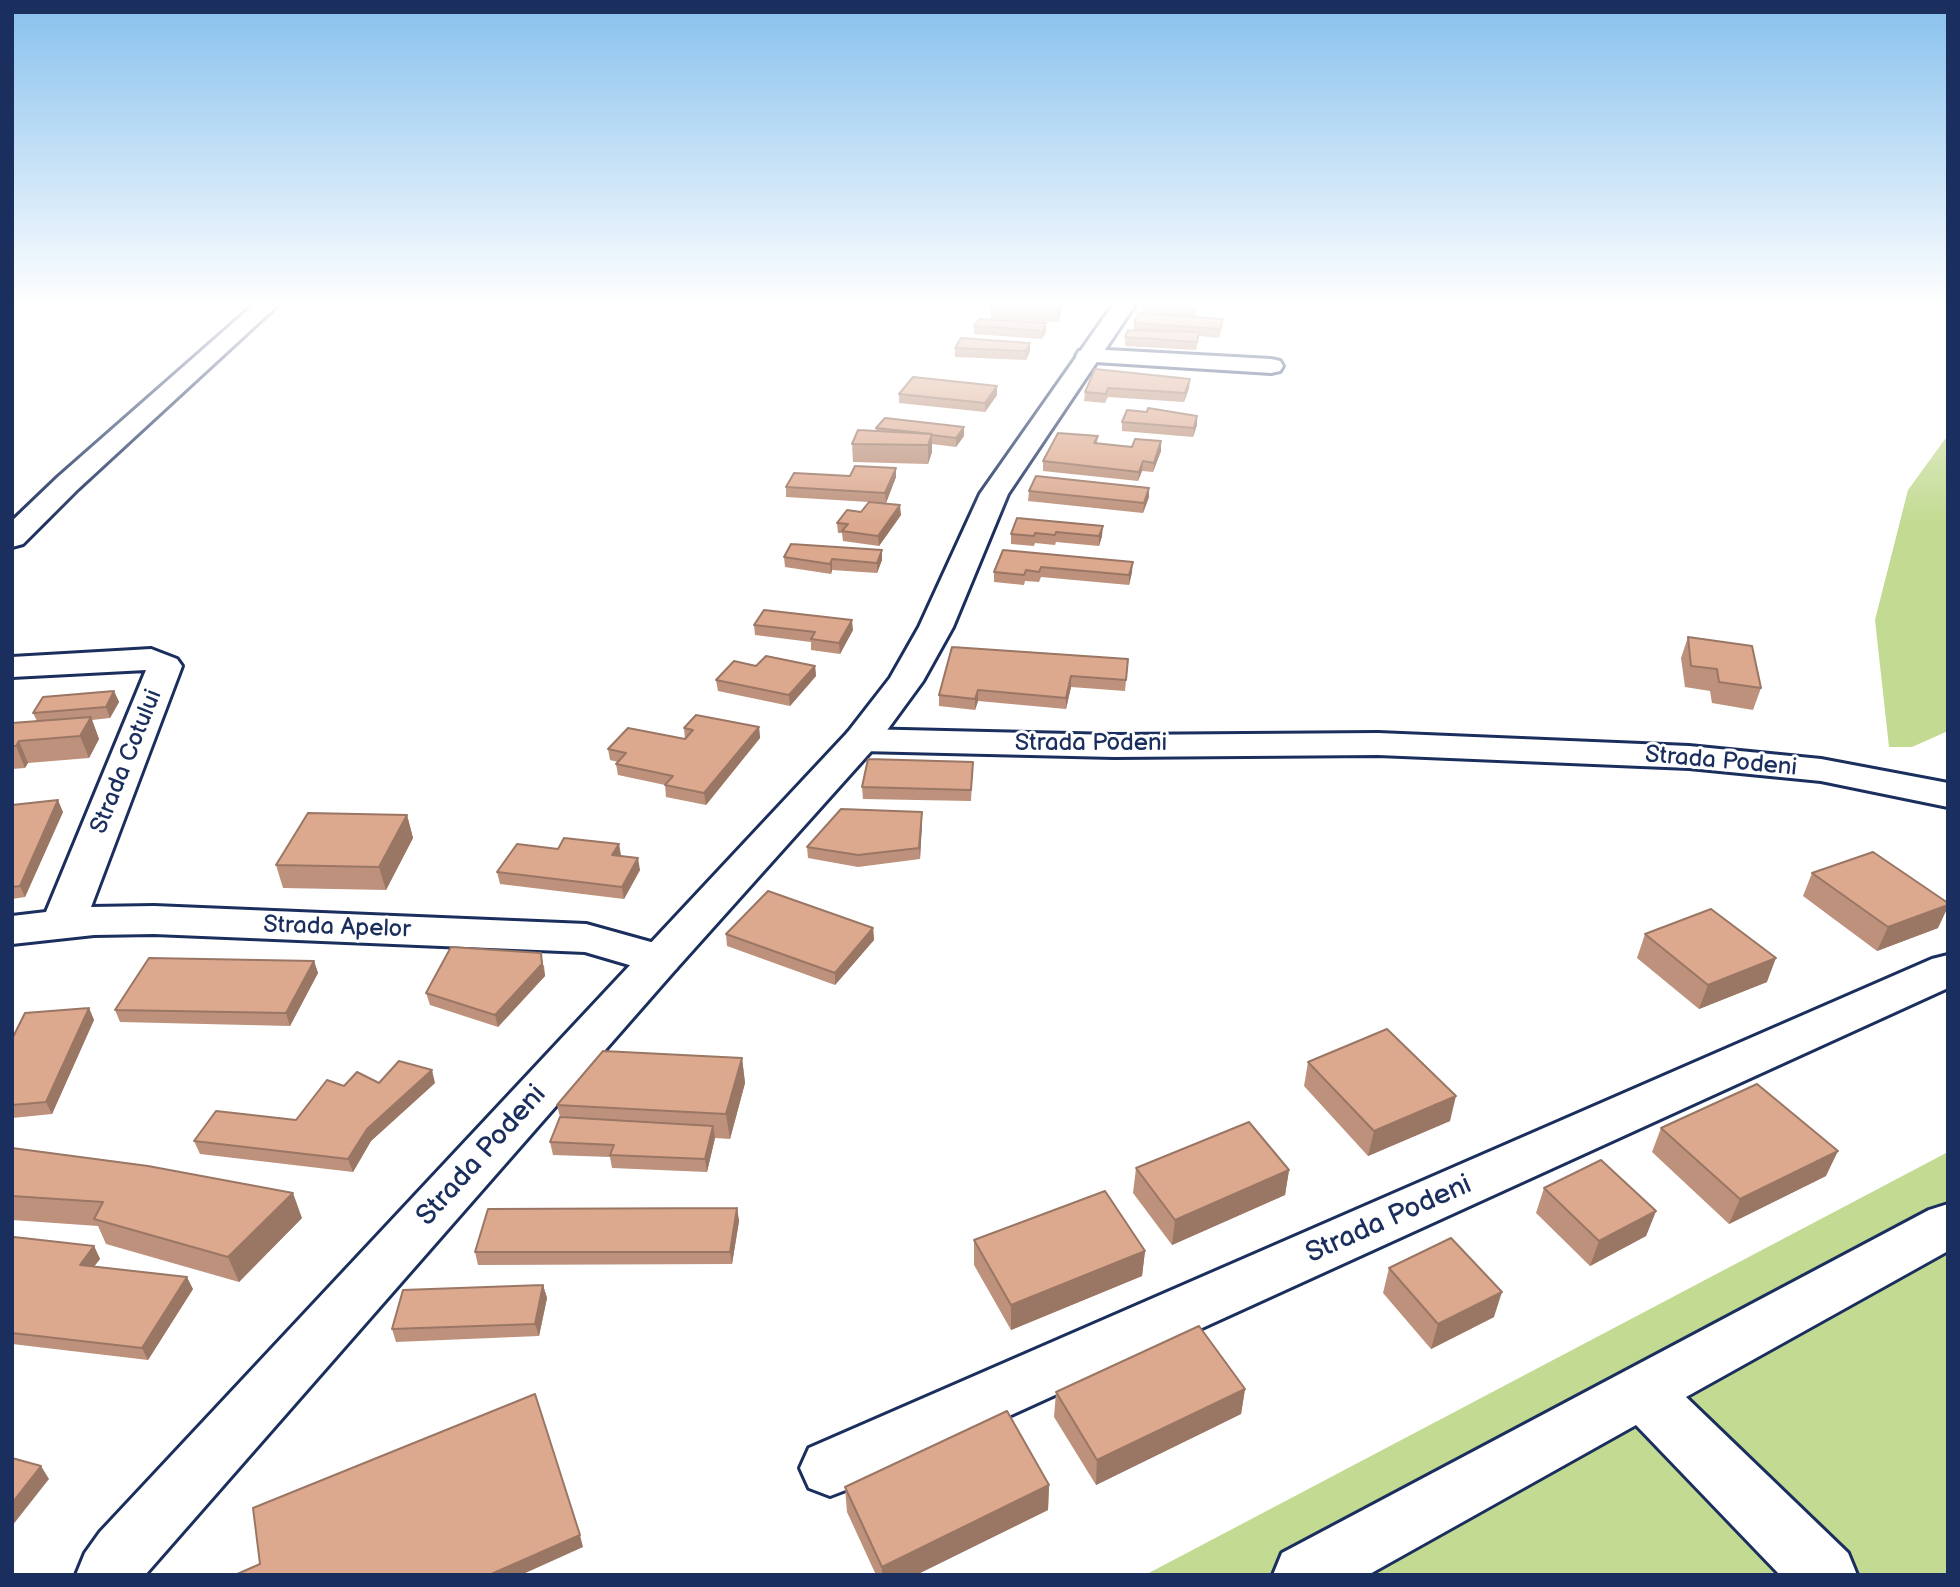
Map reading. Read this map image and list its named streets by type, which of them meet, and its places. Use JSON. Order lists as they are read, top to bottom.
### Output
{
  "streets": {
    "street": ["Strada Podeni", "Strada Cotului", "Strada Apelor"]
  },
  "crossings": [
    ["Strada Podeni", "Strada Apelor"],
    ["Strada Cotului", "Strada Apelor"]
  ]
}
